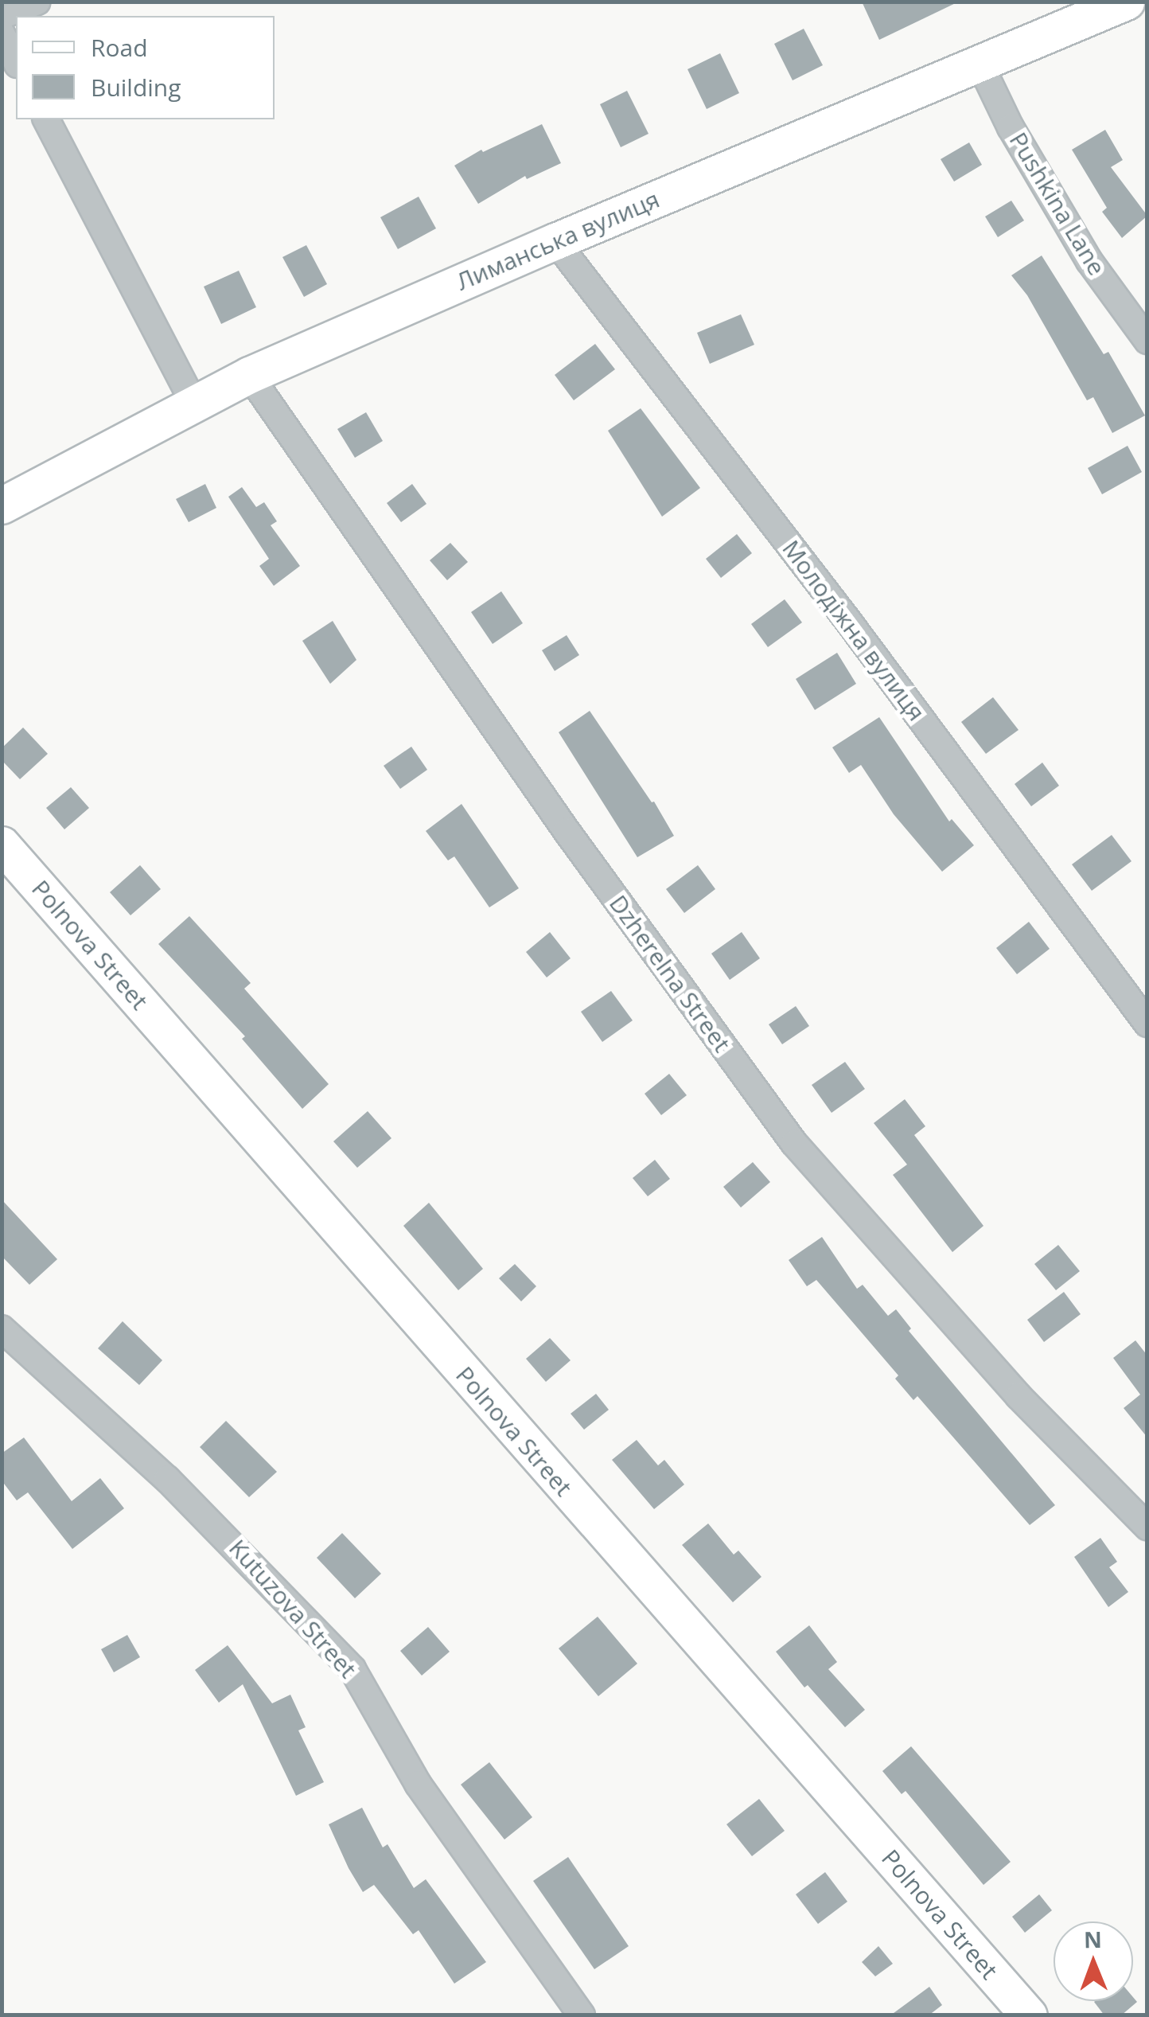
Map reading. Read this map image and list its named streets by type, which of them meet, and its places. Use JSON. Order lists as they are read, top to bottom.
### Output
{
  "streets": {
    "street": [
      "Pushkina Lane",
      "Лиманська вулиця",
      "Молодіжна вулиця",
      "Polnova Street",
      "Dzherelna Street",
      "Kutuzova Street"
    ]
  },
  "crossings": [
    ["Pushkina Lane", "Лиманська вулиця"],
    ["Лиманська вулиця", "Молодіжна вулиця"],
    ["Лиманська вулиця", "Dzherelna Street"]
  ],
  "legend": ["Road", "Building"],
  "north": "top"
}
